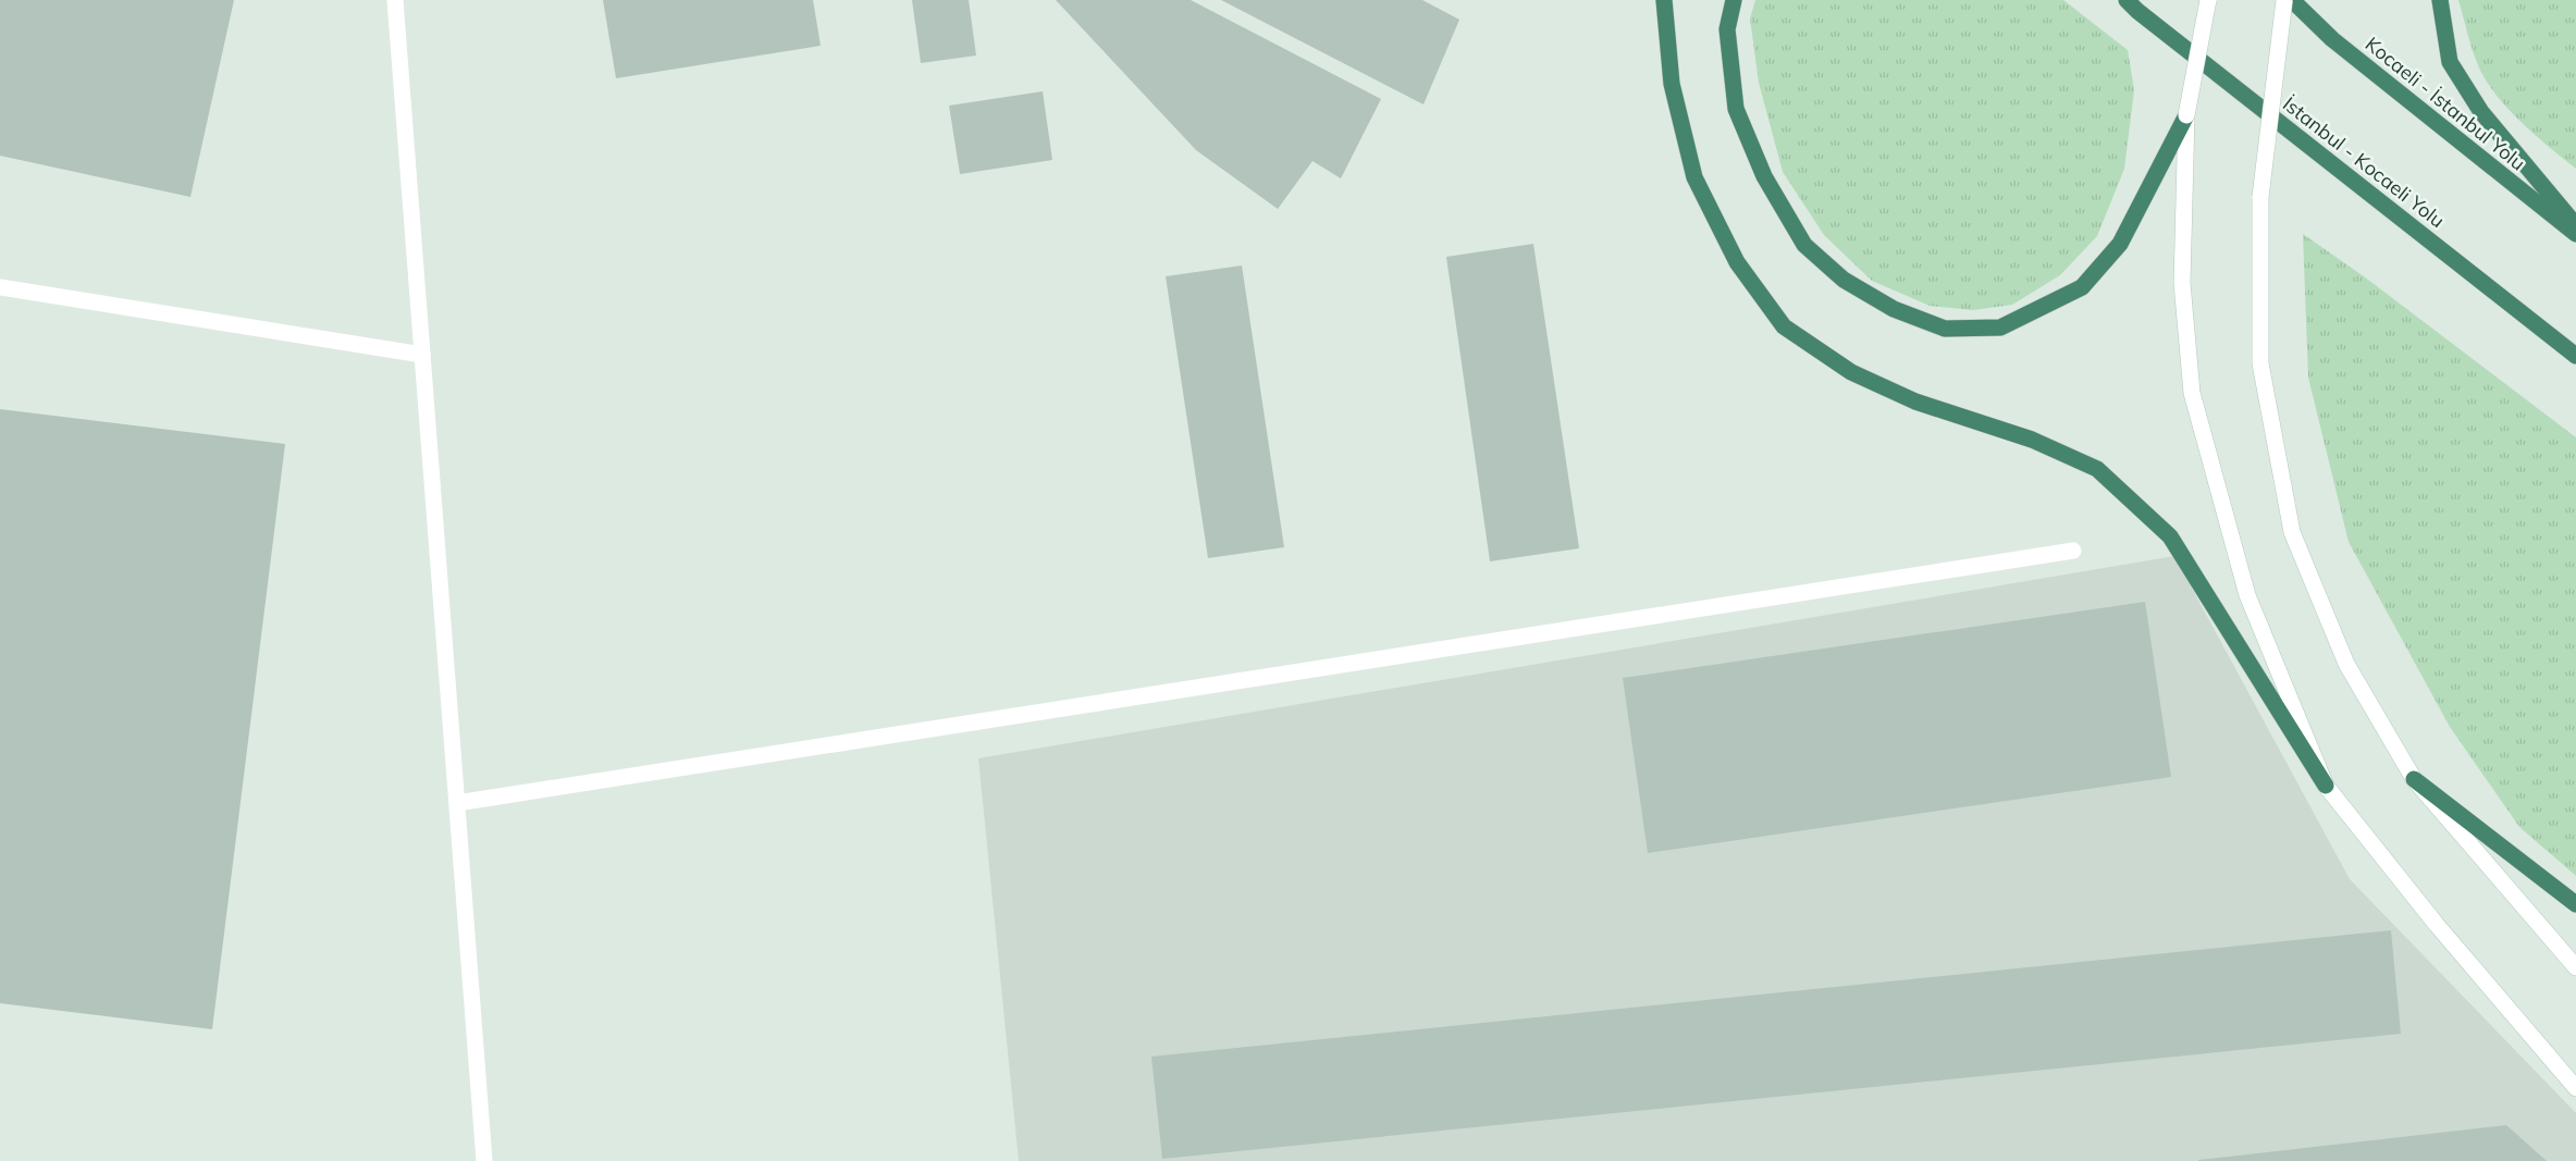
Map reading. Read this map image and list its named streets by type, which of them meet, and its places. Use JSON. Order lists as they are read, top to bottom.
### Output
{
  "streets": {
    "highway": ["Kocaeli - İstanbul Yolu", "İstanbul - Kocaeli Yolu"]
  }
}
